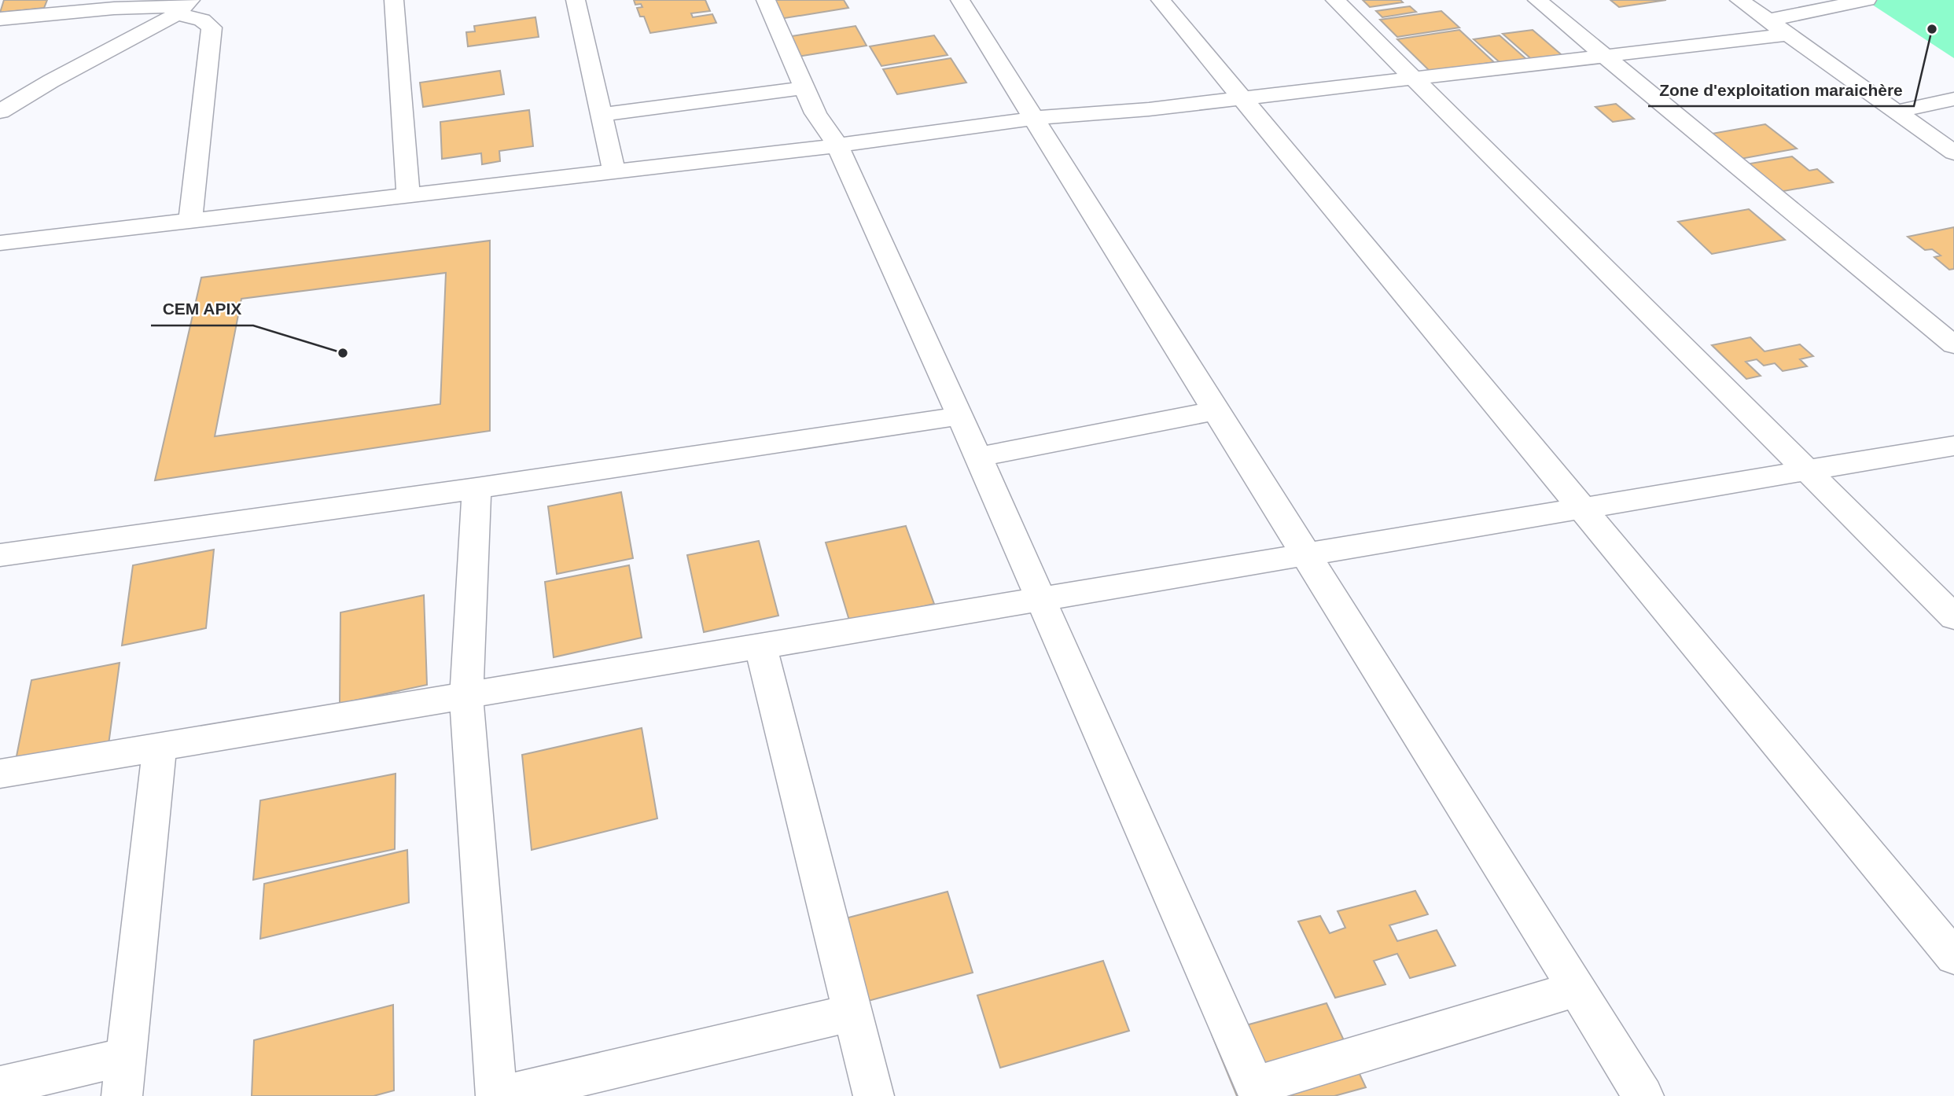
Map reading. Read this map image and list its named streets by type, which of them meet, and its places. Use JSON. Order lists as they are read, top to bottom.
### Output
{
  "places": ["Zone d'exploitation maraichère", "CEM APIX"]
}
